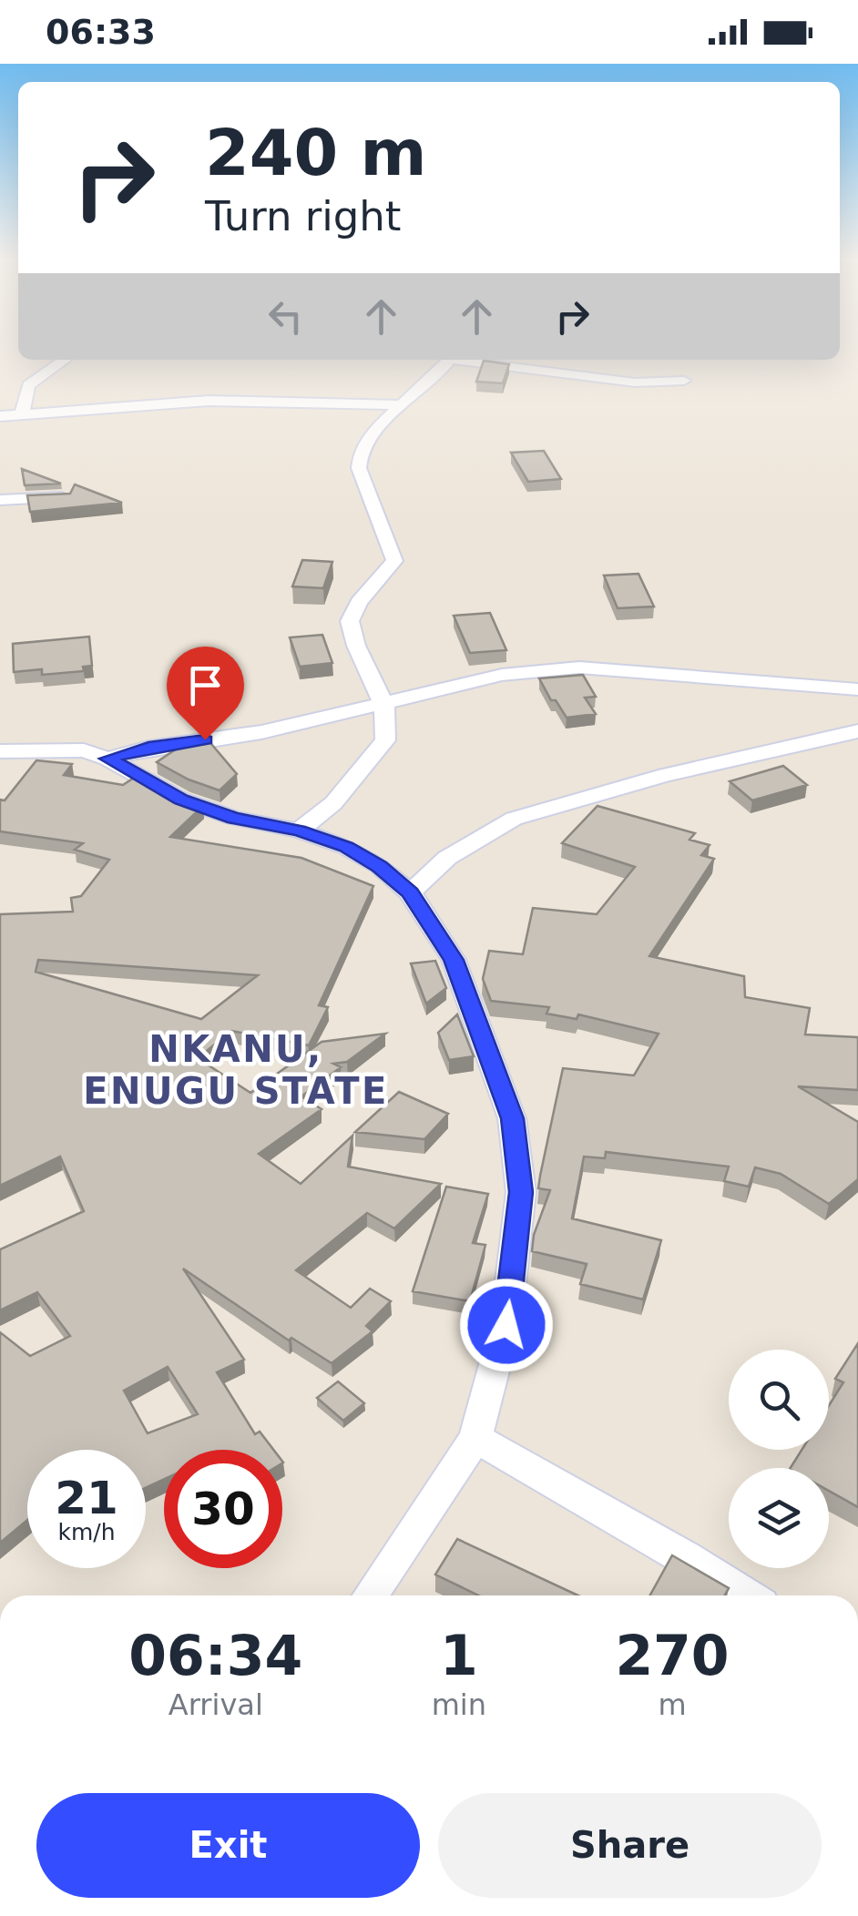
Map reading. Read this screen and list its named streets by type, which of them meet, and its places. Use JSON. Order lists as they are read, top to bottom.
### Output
{
  "districts": ["NKANU, ENUGU STATE"],
  "page": {
    "status": "06:33",
    "turn": ["240 m", "Turn right"],
    "speed": "21 km/h",
    "limit": "30",
    "eta": [
      "06:34",
      "Arrival",
      "1",
      "min",
      "270",
      "m"
    ],
    "buttons": ["Exit", "Share"]
  }
}
